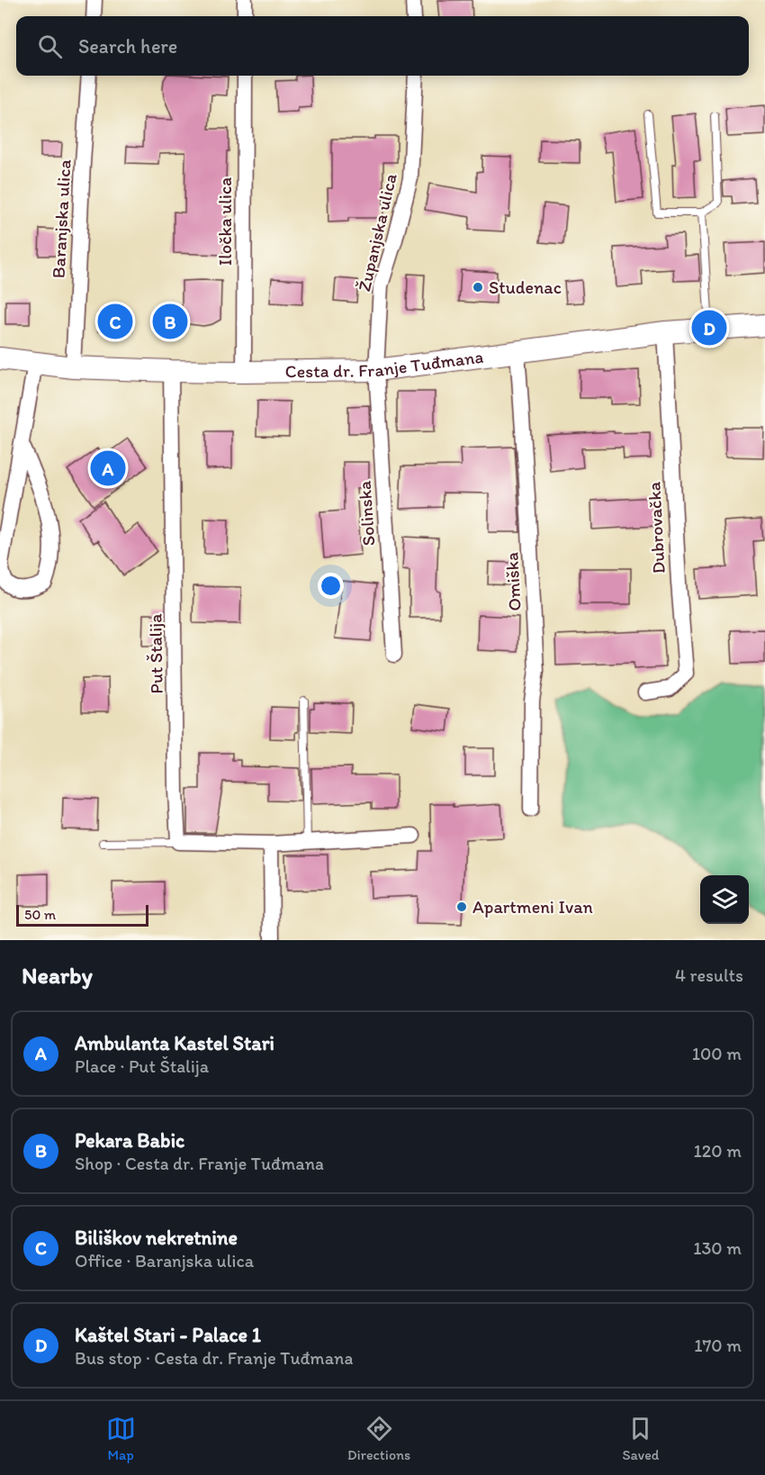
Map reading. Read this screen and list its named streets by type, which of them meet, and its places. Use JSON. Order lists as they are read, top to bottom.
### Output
{
  "streets": {
    "main road": ["Cesta dr. Franje Tuđmana"],
    "street": [
      "Baranjska ulica",
      "Iločka ulica",
      "Županjska ulica",
      "Solinska",
      "Dubrovačka",
      "Omiška",
      "Put Štalija"
    ]
  },
  "crossings": [
    ["Baranjska ulica", "Cesta dr. Franje Tuđmana"],
    ["Iločka ulica", "Cesta dr. Franje Tuđmana"],
    ["Županjska ulica", "Cesta dr. Franje Tuđmana"],
    ["Županjska ulica", "Solinska"],
    ["Cesta dr. Franje Tuđmana", "Solinska"],
    ["Cesta dr. Franje Tuđmana", "Dubrovačka"],
    ["Cesta dr. Franje Tuđmana", "Omiška"],
    ["Cesta dr. Franje Tuđmana", "Put Štalija"]
  ],
  "places": ["Studenac", "Apartmeni Ivan"],
  "scale_bar": "50 m",
  "page": {
    "search": "Search here",
    "pins": [
      "B",
      "C",
      "D",
      "A"
    ],
    "scale": "50 m",
    "heading": ["Nearby", "4 results"],
    "list": [
      {
        "mark": "A",
        "name": "Ambulanta Kastel Stari",
        "note": "Place · Put Štalija",
        "value": "100 m"
      },
      {
        "mark": "B",
        "name": "Pekara Babic",
        "note": "Shop · Cesta dr. Franje Tuđmana",
        "value": "120 m"
      },
      {
        "mark": "C",
        "name": "Biliškov nekretnine",
        "note": "Office · Baranjska ulica",
        "value": "130 m"
      },
      {
        "mark": "D",
        "name": "Kaštel Stari - Palace 1",
        "note": "Bus stop · Cesta dr. Franje Tuđmana",
        "value": "170 m"
      }
    ],
    "nav": ["Map", "Directions", "Saved"]
  }
}
